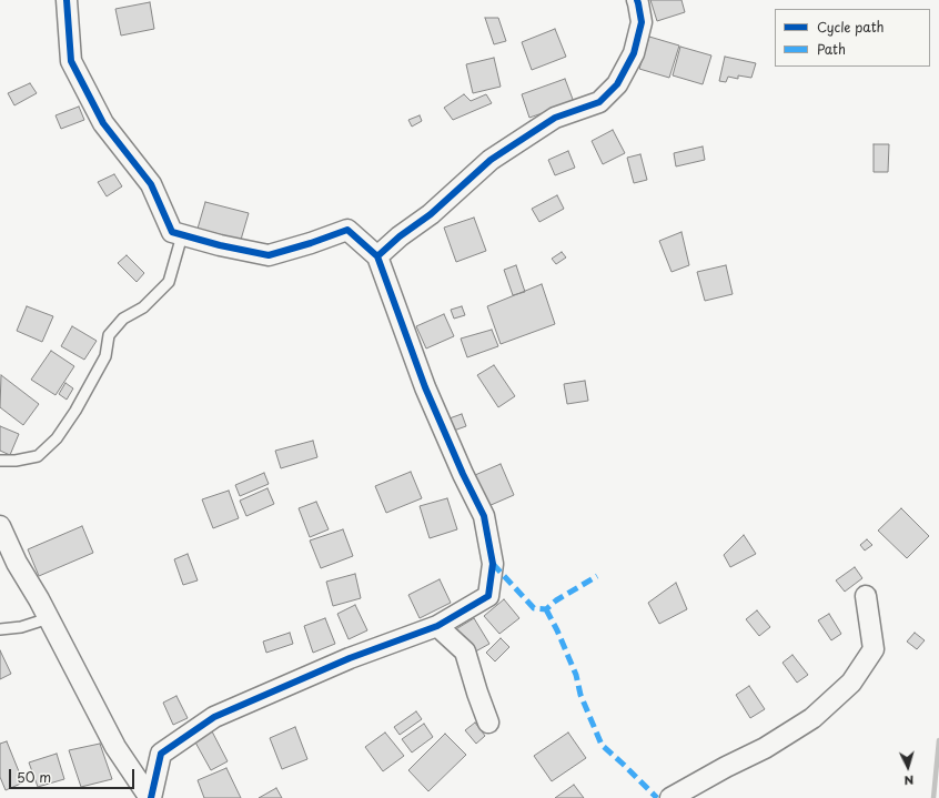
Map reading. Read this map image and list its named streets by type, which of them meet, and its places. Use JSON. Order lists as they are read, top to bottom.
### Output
{
  "legend": ["Cycle path", "Path"],
  "scale_bar": "50 m",
  "north": "bottom"
}
